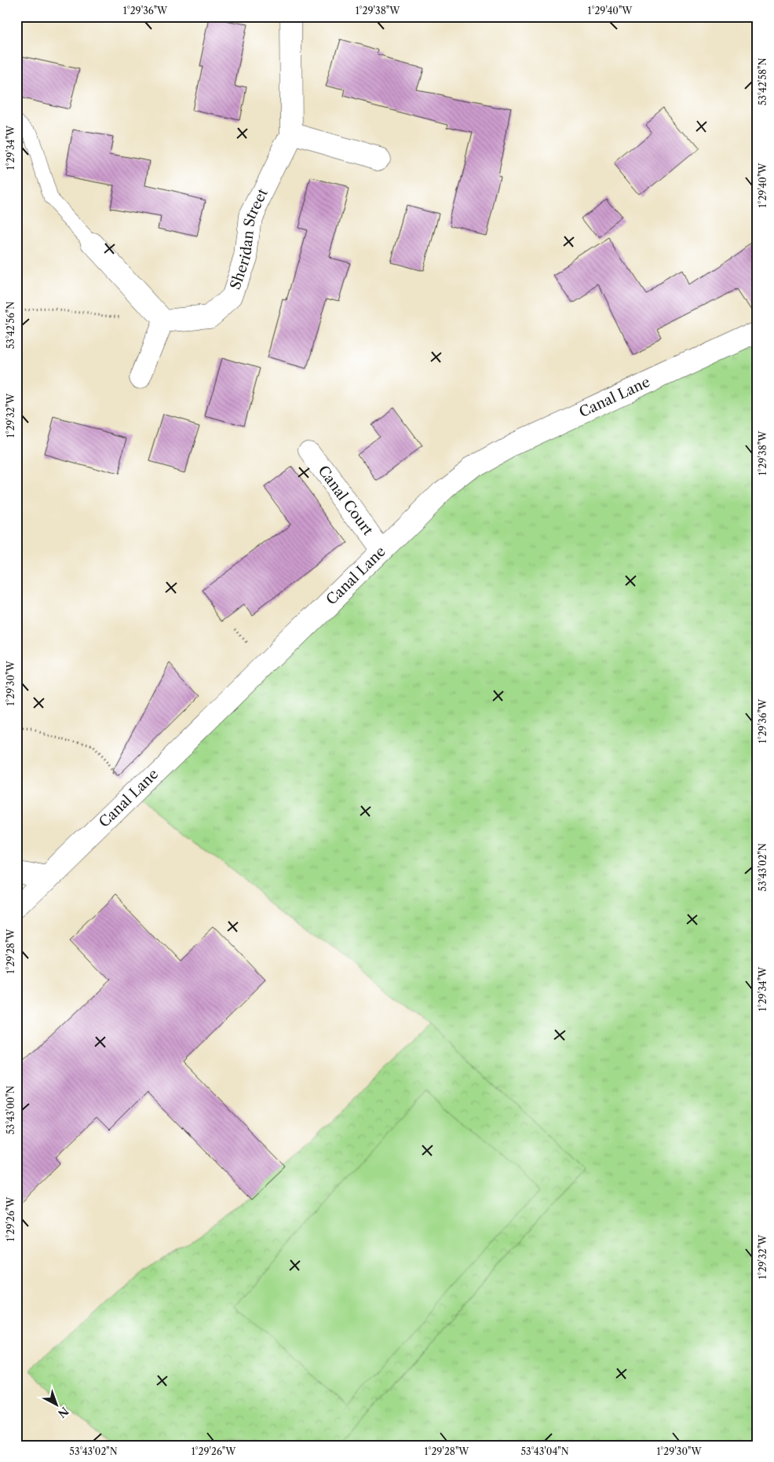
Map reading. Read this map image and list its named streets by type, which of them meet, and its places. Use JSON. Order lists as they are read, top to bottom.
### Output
{
  "streets": {
    "street": ["Sheridan Street", "Canal Lane", "Canal Court"]
  },
  "crossings": [
    ["Canal Lane", "Canal Court"]
  ],
  "north": "bottom right",
  "coordinates": [
    "1°29'36\"W",
    "1°29'38\"W",
    "1°29'40\"W",
    "53°42'58\"N",
    "1°29'34\"W",
    "53°42'56\"N",
    "1°29'32\"W",
    "1°29'30\"W",
    "53°43'02\"N",
    "1°29'28\"W",
    "53°43'00\"N",
    "1°29'26\"W",
    "53°43'04\"N"
  ]
}
